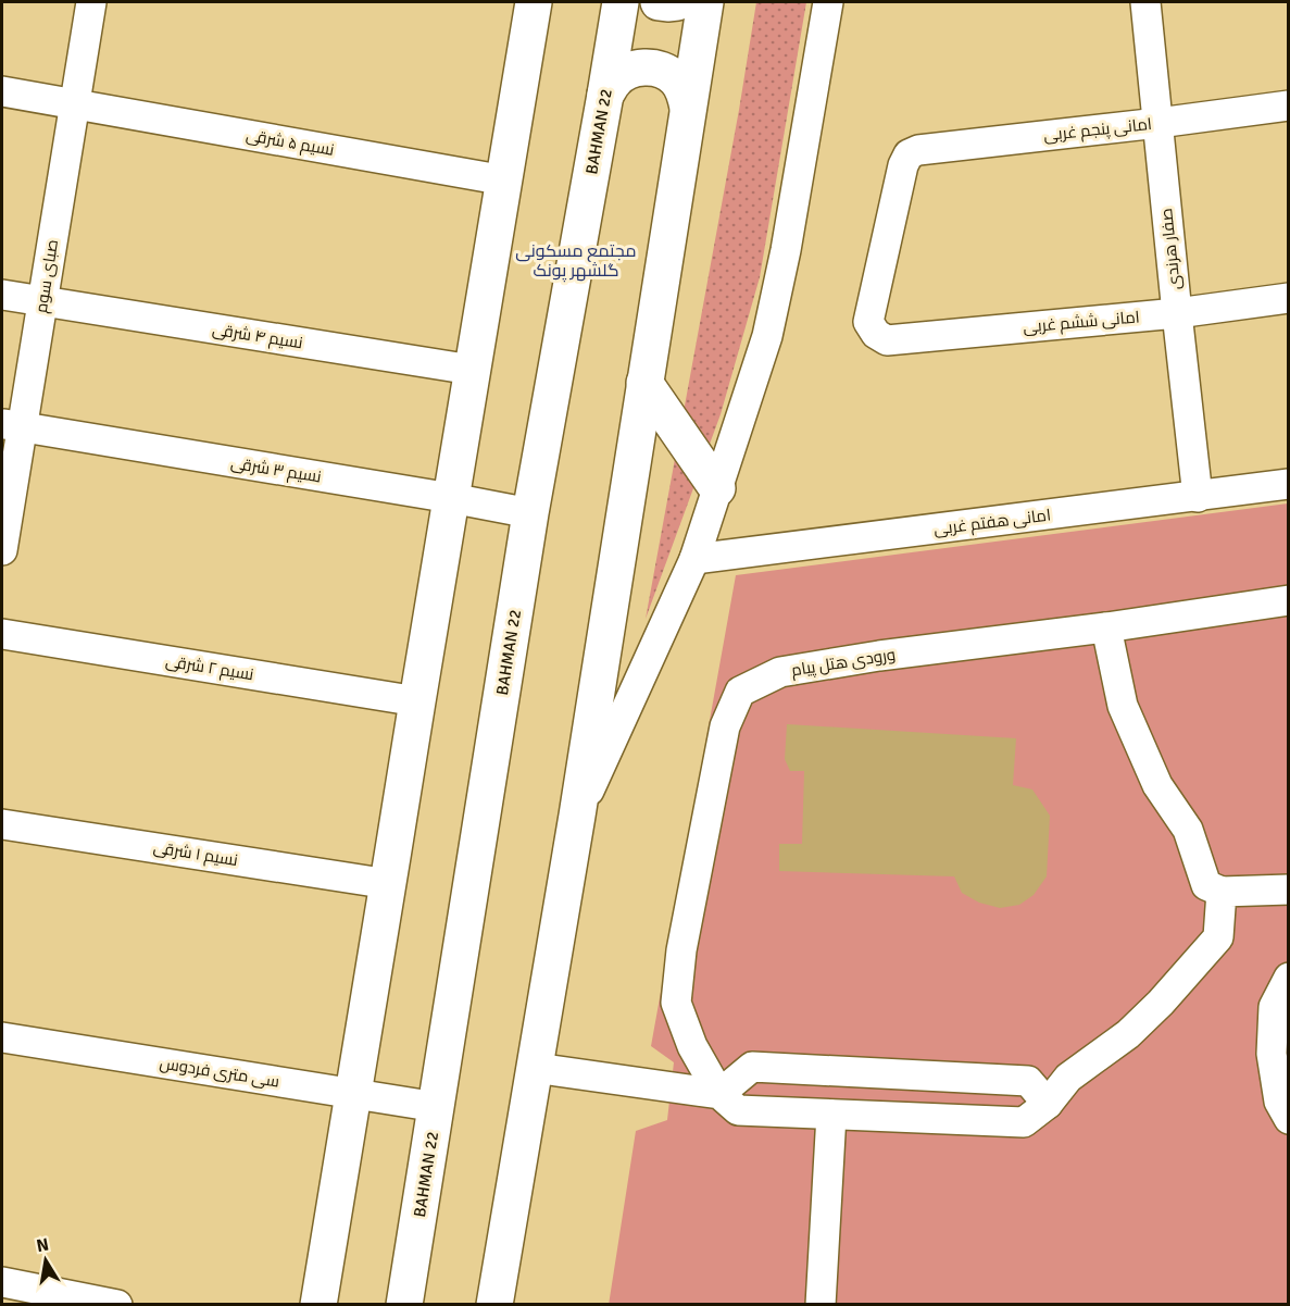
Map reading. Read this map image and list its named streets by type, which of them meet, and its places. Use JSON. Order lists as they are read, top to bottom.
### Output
{
  "streets": {
    "main road": ["BAHMAN 22"],
    "street": [
      "امانی پنجم غربی",
      "نسیم ۵ شرقی",
      "صفار هرندی",
      "صبای سوم",
      "امانی ششم غربی",
      "نسیم ۴ شرقی",
      "نسیم ۳ شرقی",
      "امانی هفتم غربی",
      "ورودی هتل پیام",
      "نسیم ۲ شرقی",
      "نسیم ۱ شرقی",
      "سی متری فردوس"
    ]
  },
  "crossings": [
    ["امانی پنجم غربی", "صفار هرندی"],
    ["امانی پنجم غربی", "امانی ششم غربی"],
    ["BAHMAN 22", "نسیم ۳ شرقی"],
    ["BAHMAN 22", "سی متری فردوس"],
    ["نسیم ۵ شرقی", "صبای سوم"],
    ["صفار هرندی", "امانی ششم غربی"],
    ["صفار هرندی", "امانی هفتم غربی"],
    ["صبای سوم", "نسیم ۴ شرقی"],
    ["صبای سوم", "نسیم ۳ شرقی"]
  ],
  "districts": ["مجتمع مسکونی گلشهر پونک"],
  "north": "top"
}
